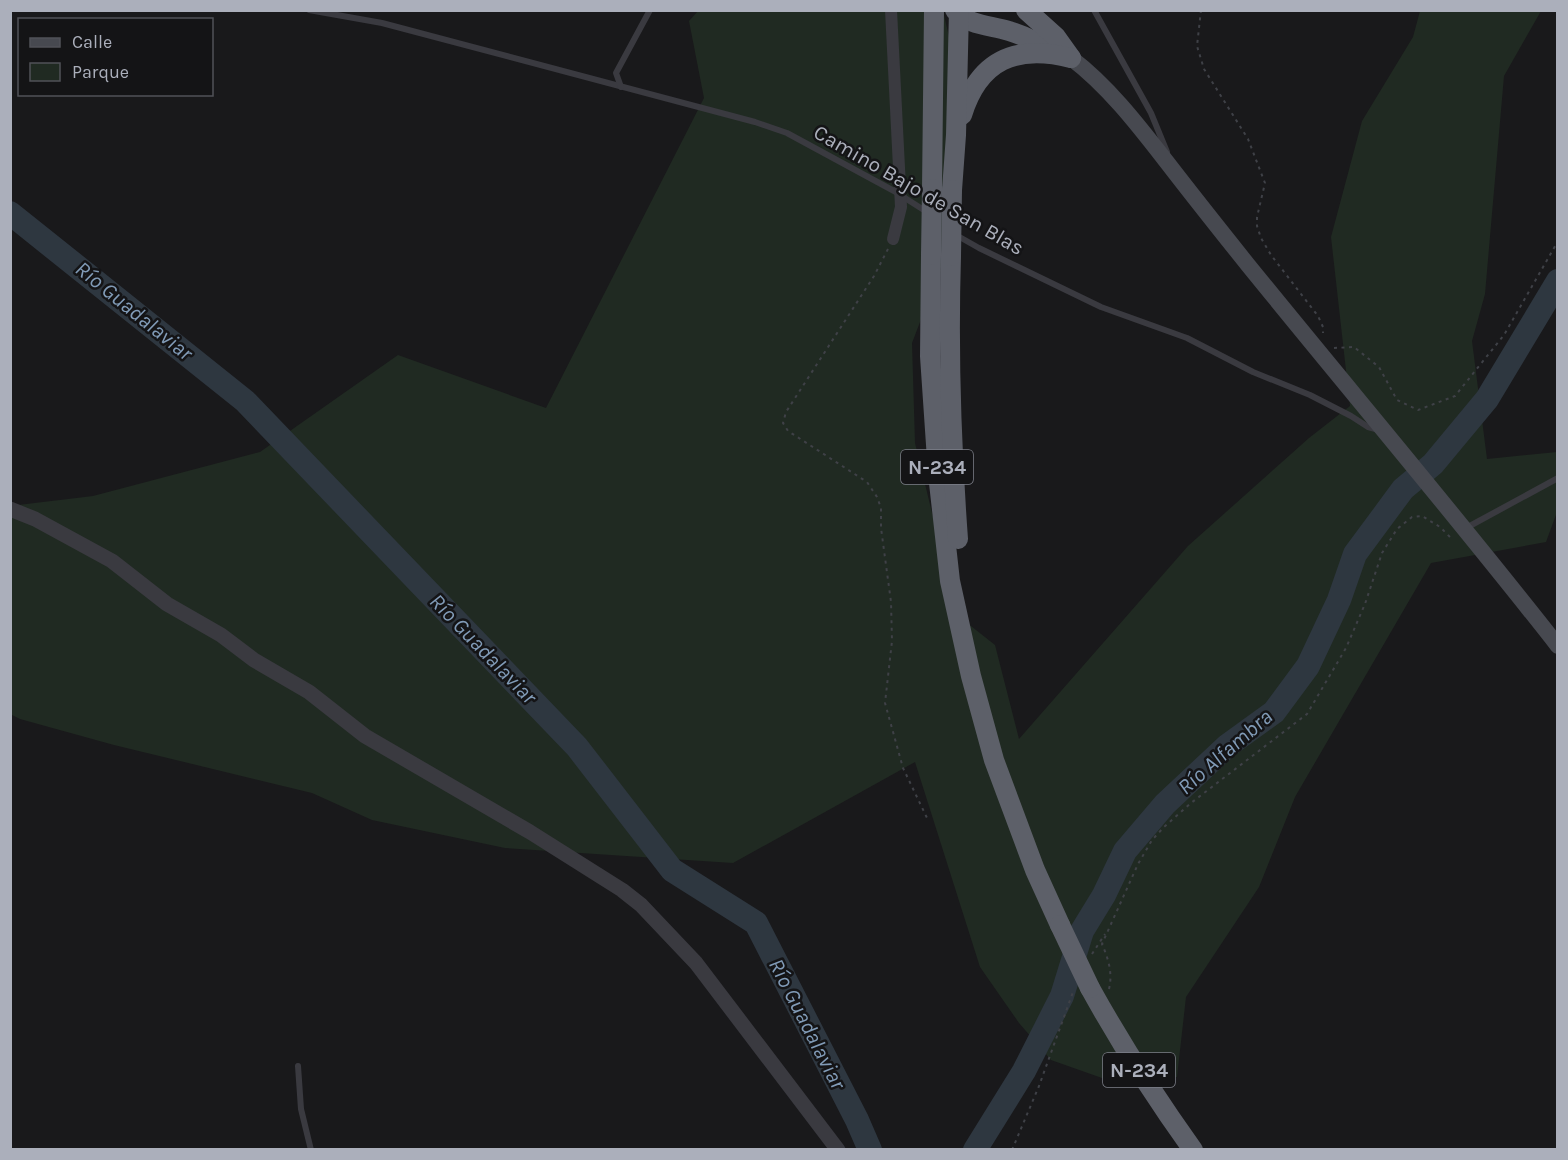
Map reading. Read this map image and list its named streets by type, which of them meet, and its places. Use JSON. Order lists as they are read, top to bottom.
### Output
{
  "streets": {
    "highway": ["N-234"],
    "lane": ["Camino Bajo de San Blas"]
  },
  "water": ["Río Guadalaviar", "Río Alfambra"],
  "legend": ["Calle", "Parque"]
}
